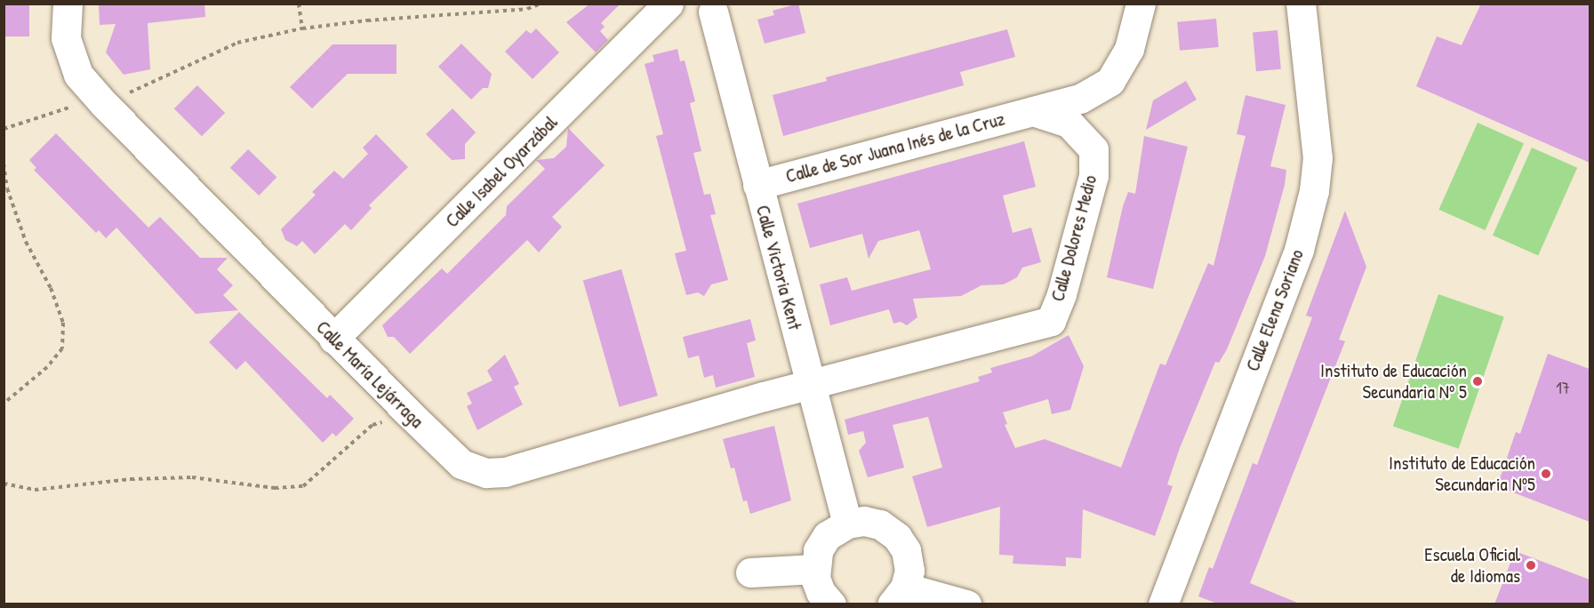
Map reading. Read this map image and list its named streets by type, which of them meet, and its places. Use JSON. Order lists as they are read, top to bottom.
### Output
{
  "streets": {
    "street": [
      "Calle de Sor Juana Inés de la Cruz",
      "Calle Isabel Oyarzábal",
      "Calle Dolores Medio",
      "Calle Victoria Kent",
      "Calle Elena Soriano",
      "Calle María Lejárraga"
    ]
  },
  "crossings": [
    ["Calle de Sor Juana Inés de la Cruz", "Calle Dolores Medio"],
    ["Calle de Sor Juana Inés de la Cruz", "Calle Victoria Kent"],
    ["Calle Isabel Oyarzábal", "Calle María Lejárraga"],
    ["Calle Dolores Medio", "Calle Victoria Kent"],
    ["Calle Dolores Medio", "Calle María Lejárraga"],
    ["Calle Victoria Kent", "Calle María Lejárraga"]
  ],
  "places": ["Instituto de Educación Secundaria Nº 5", "Instituto de Educación Secundaria Nº5", "Escuela Oficial de Idiomas"],
  "house_numbers": ["17"]
}
